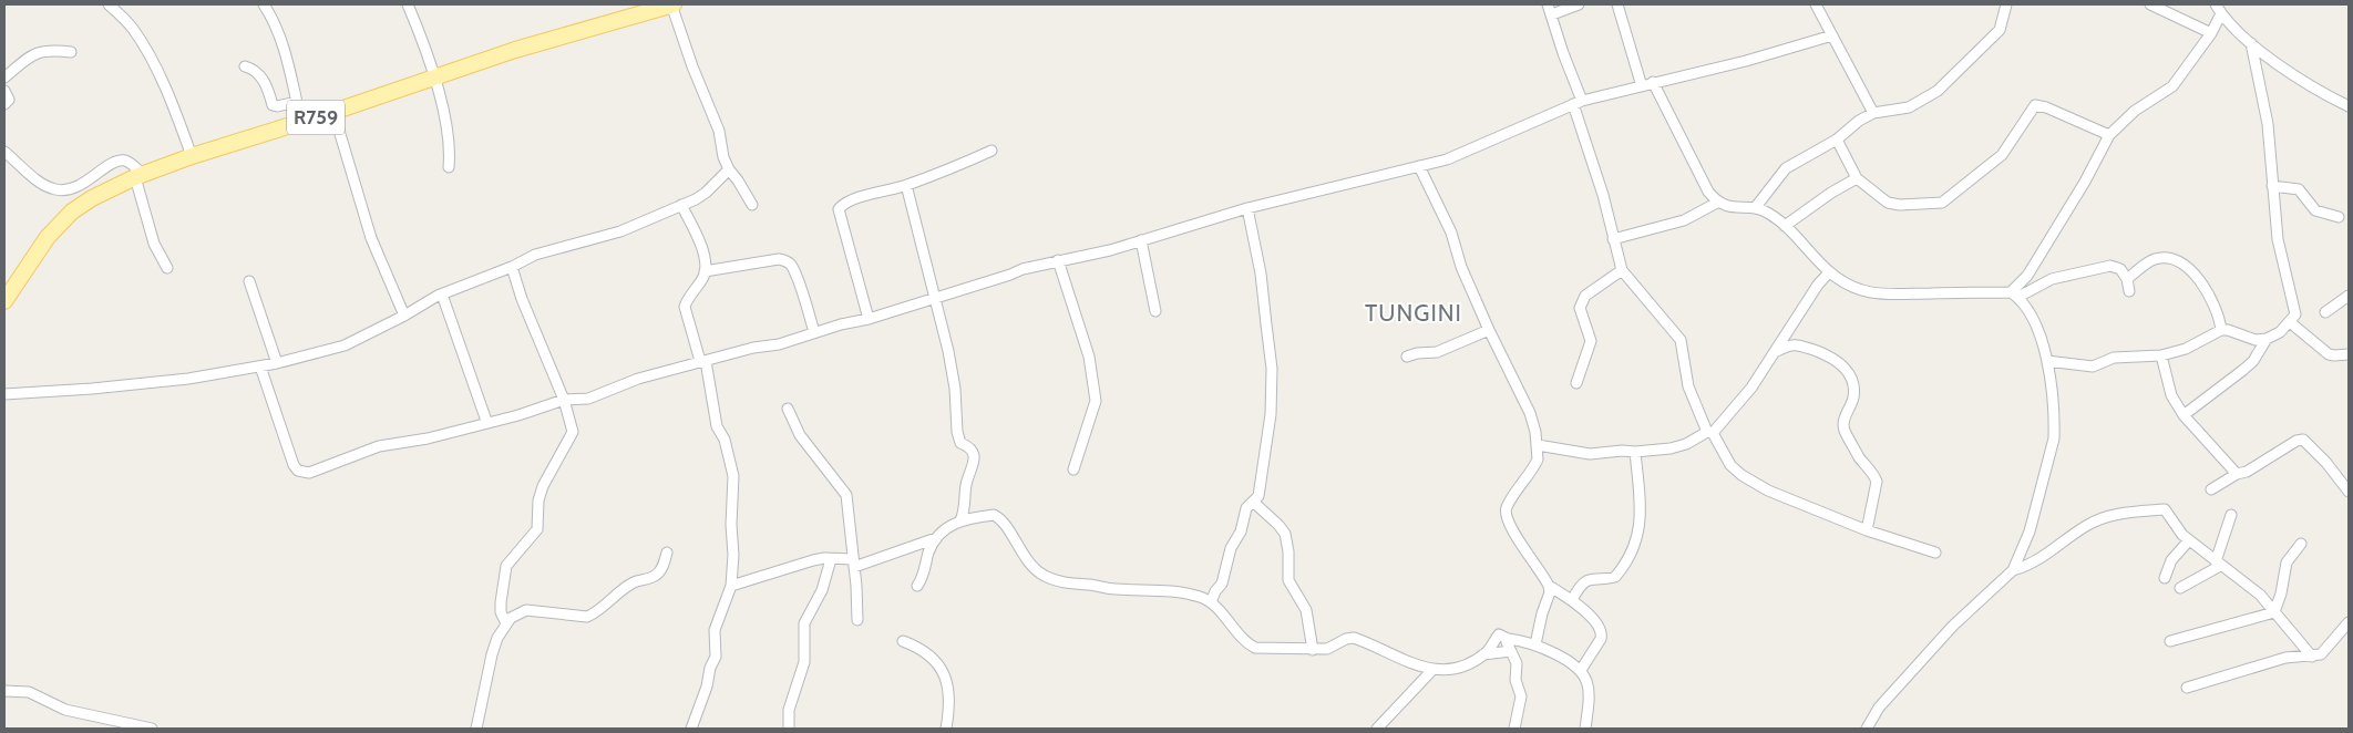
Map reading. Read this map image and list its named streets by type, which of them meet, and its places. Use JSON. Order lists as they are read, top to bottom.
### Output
{
  "streets": {
    "main road": ["R759"]
  },
  "districts": ["TUNGINI"]
}
